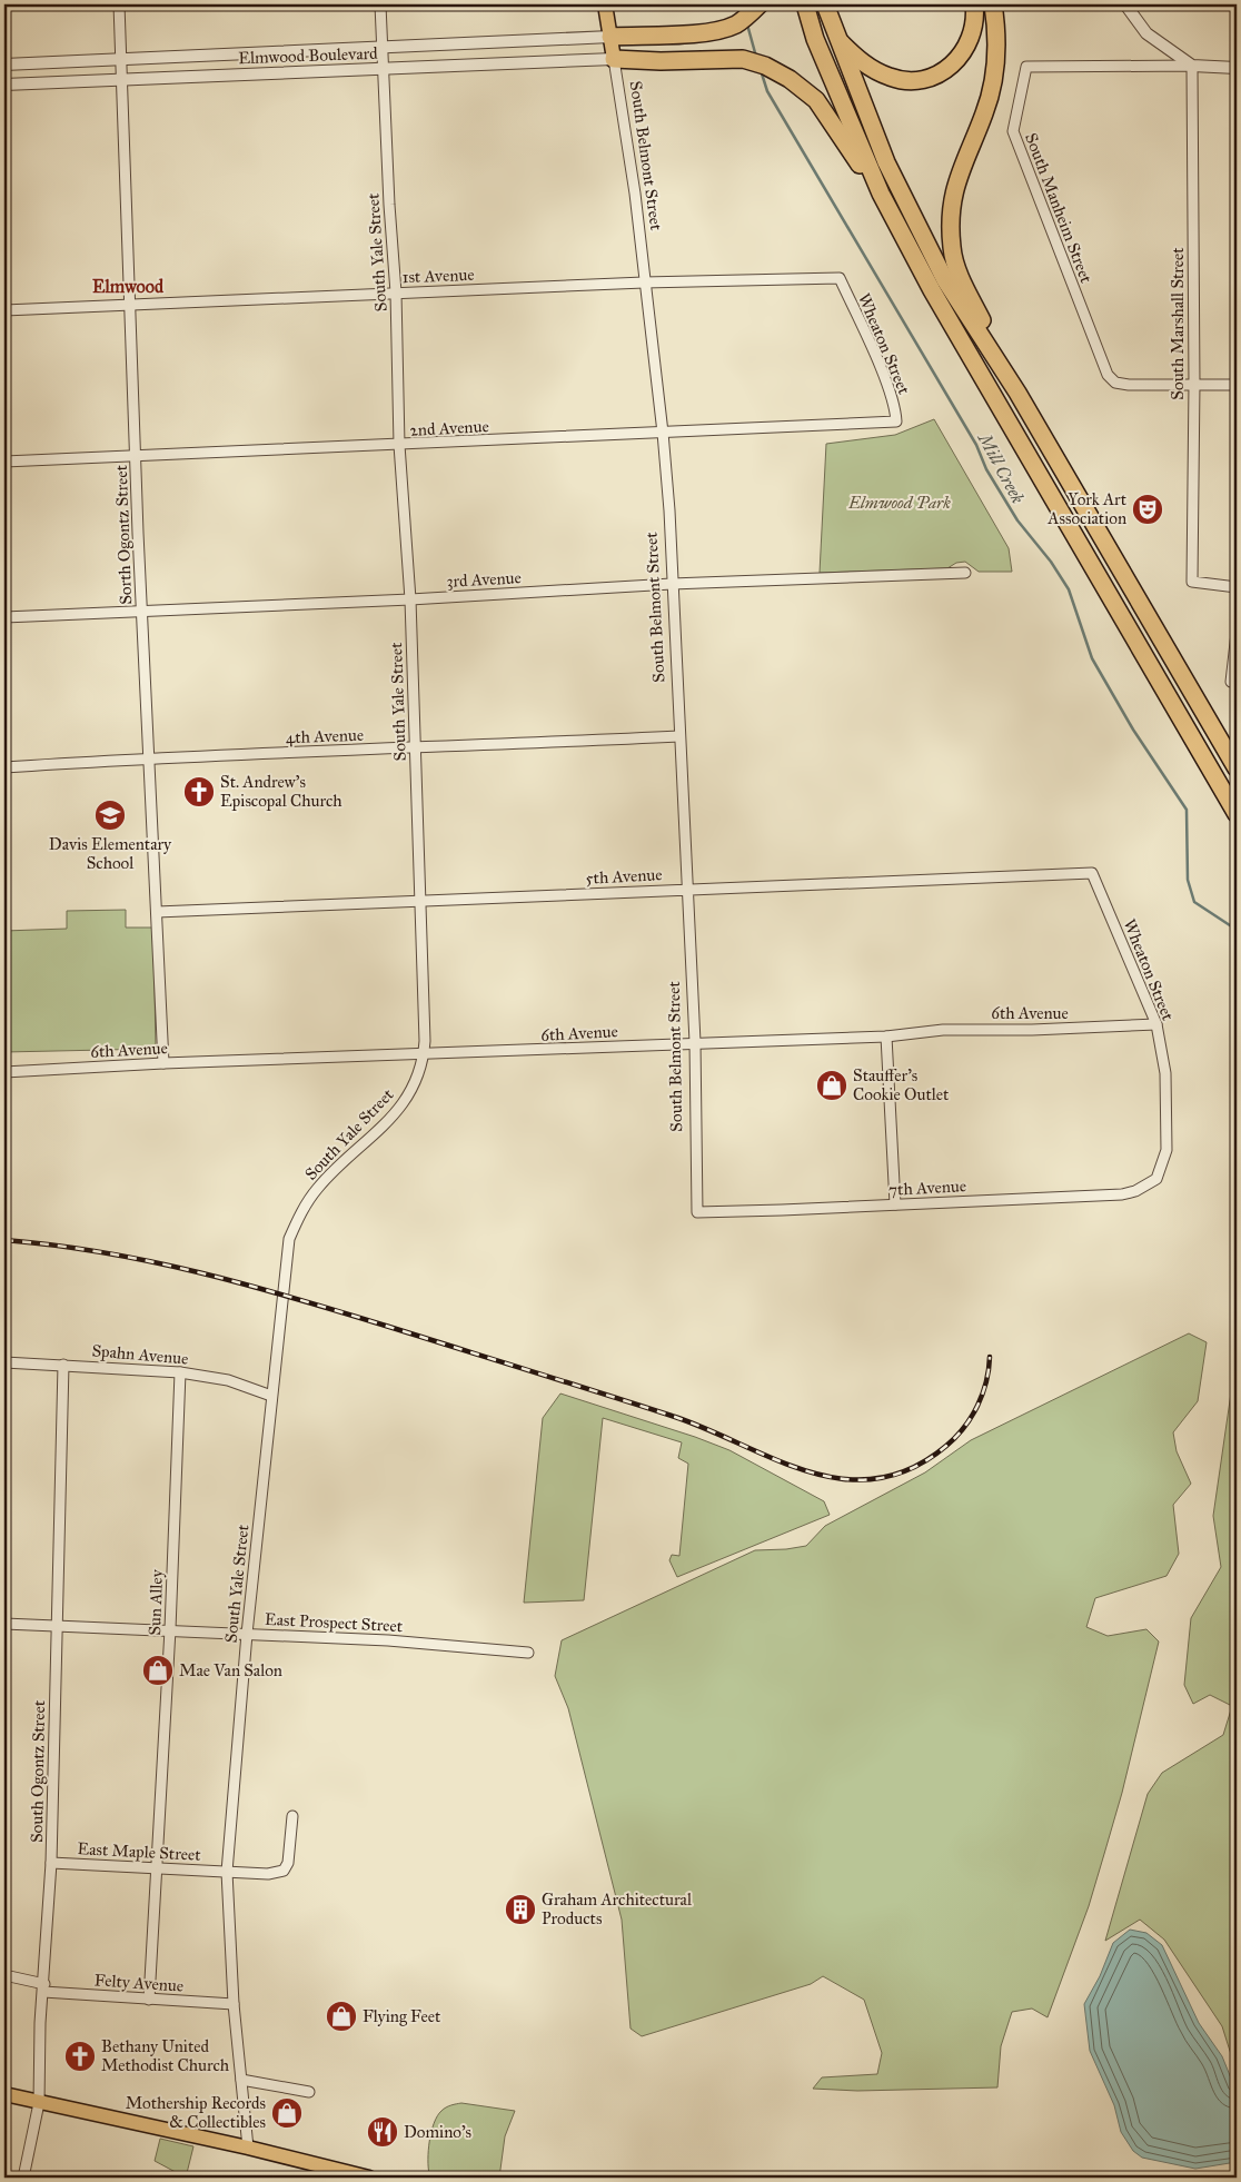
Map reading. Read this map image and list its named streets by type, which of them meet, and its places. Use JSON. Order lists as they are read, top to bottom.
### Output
{
  "streets": {
    "main road": ["South Belmont Street"],
    "street": [
      "Elmwood Boulevard",
      "South Manheim Street",
      "South Yale Street",
      "1st Avenue",
      "South Marshall Street",
      "Wheaton Street",
      "2nd Avenue",
      "Sorth Ogontz Street",
      "3rd Avenue",
      "4th Avenue",
      "5th Avenue",
      "6th Avenue",
      "7th Avenue",
      "Spahn Avenue",
      "Sun Alley",
      "East Prospect Street",
      "South Ogontz Street",
      "East Maple Street",
      "Felty Avenue"
    ]
  },
  "crossings": [
    ["Elmwood Boulevard", "South Belmont Street"],
    ["Elmwood Boulevard", "South Yale Street"],
    ["Elmwood Boulevard", "Sorth Ogontz Street"],
    ["South Belmont Street", "1st Avenue"],
    ["South Belmont Street", "2nd Avenue"],
    ["South Belmont Street", "3rd Avenue"],
    ["South Belmont Street", "4th Avenue"],
    ["South Belmont Street", "5th Avenue"],
    ["South Belmont Street", "6th Avenue"],
    ["South Belmont Street", "7th Avenue"],
    ["South Manheim Street", "South Marshall Street"],
    ["South Yale Street", "1st Avenue"],
    ["South Yale Street", "2nd Avenue"],
    ["South Yale Street", "3rd Avenue"],
    ["South Yale Street", "4th Avenue"],
    ["South Yale Street", "5th Avenue"],
    ["South Yale Street", "6th Avenue"],
    ["South Yale Street", "Spahn Avenue"],
    ["South Yale Street", "East Prospect Street"],
    ["South Yale Street", "East Maple Street"],
    ["South Yale Street", "Felty Avenue"],
    ["1st Avenue", "Wheaton Street"],
    ["1st Avenue", "Sorth Ogontz Street"],
    ["Wheaton Street", "2nd Avenue"],
    ["Wheaton Street", "5th Avenue"],
    ["Wheaton Street", "6th Avenue"],
    ["Wheaton Street", "7th Avenue"],
    ["2nd Avenue", "Sorth Ogontz Street"],
    ["Sorth Ogontz Street", "3rd Avenue"],
    ["Sorth Ogontz Street", "4th Avenue"],
    ["Sorth Ogontz Street", "5th Avenue"],
    ["Sorth Ogontz Street", "6th Avenue"],
    ["Spahn Avenue", "Sun Alley"],
    ["Spahn Avenue", "South Ogontz Street"],
    ["Sun Alley", "East Prospect Street"],
    ["Sun Alley", "East Maple Street"],
    ["Sun Alley", "Felty Avenue"],
    ["East Prospect Street", "South Ogontz Street"],
    ["South Ogontz Street", "East Maple Street"],
    ["South Ogontz Street", "Felty Avenue"]
  ],
  "districts": ["Elmwood"],
  "water": ["Mill Creek"],
  "parks": ["Elmwood Park"],
  "places": {
    "theatre": ["York Art Association"],
    "church": ["St. Andrew's Episcopal Church", "Bethany United Methodist Church"],
    "school or university": ["Davis Elementary School"],
    "shop": [
      "Stauffer's Cookie Outlet",
      "Mae Van Salon",
      "Flying Feet",
      "Mothership Records & Collectibles"
    ],
    "building": ["Graham Architectural Products"],
    "restaurant": ["Domino's"]
  }
}
